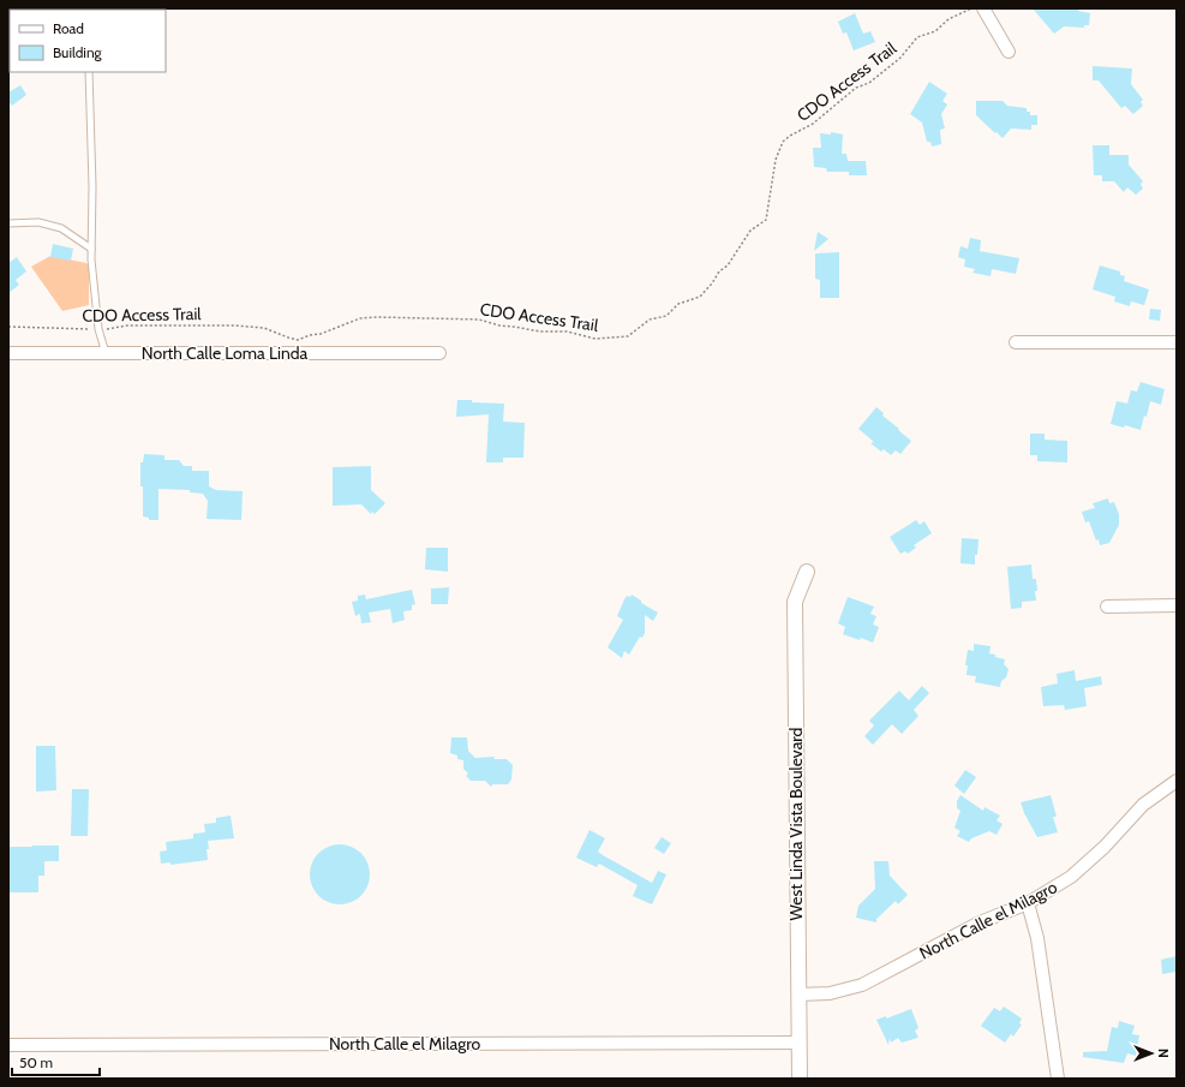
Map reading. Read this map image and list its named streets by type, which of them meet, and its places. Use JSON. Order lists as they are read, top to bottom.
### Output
{
  "streets": {
    "street": ["North Calle Loma Linda", "West Linda Vista Boulevard", "North Calle el Milagro"],
    "path": ["CDO Access Trail"]
  },
  "crossings": [
    ["West Linda Vista Boulevard", "North Calle el Milagro"]
  ],
  "legend": ["Road", "Building"],
  "scale_bar": "50 m",
  "north": "right"
}
